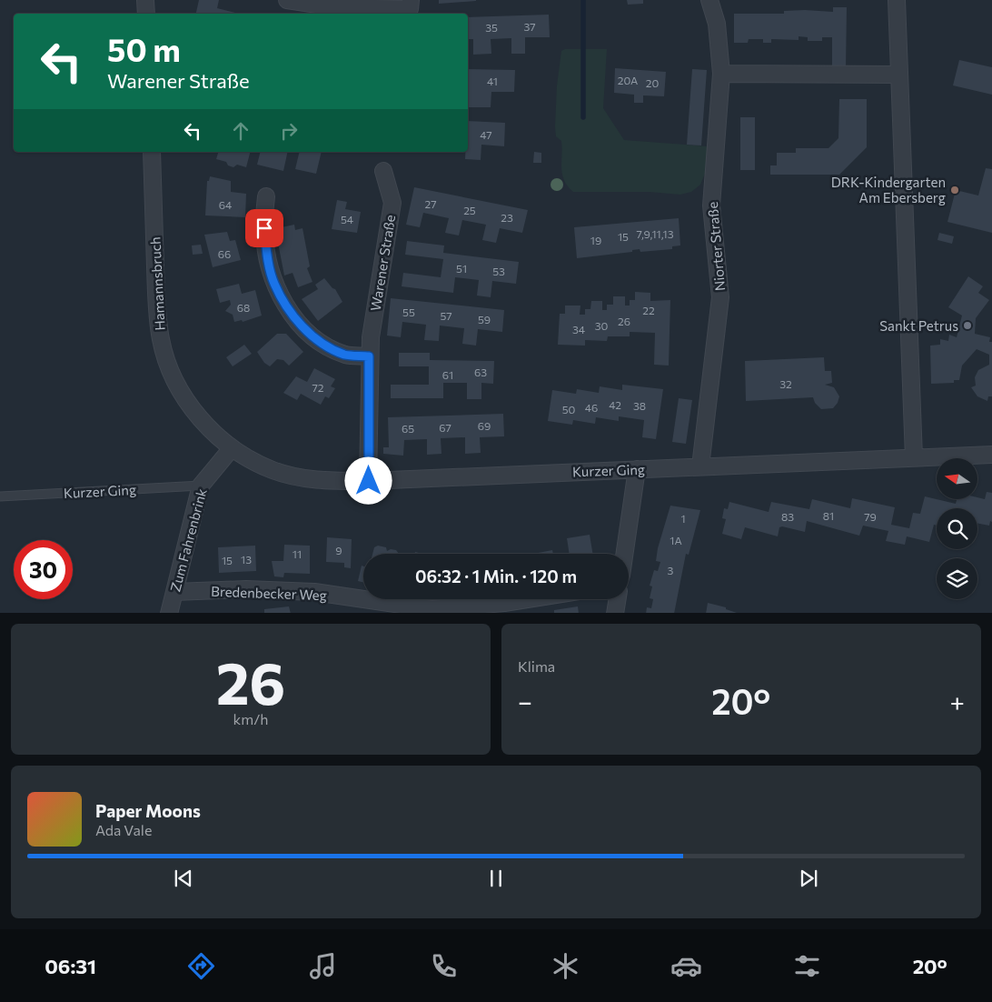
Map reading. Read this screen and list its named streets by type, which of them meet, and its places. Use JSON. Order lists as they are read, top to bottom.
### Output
{
  "streets": {
    "street": [
      "Niorter Straße",
      "Warener Straße",
      "Hamannsbruch",
      "Kurzer Ging",
      "Zum Fahrenbrink",
      "Bredenbecker Weg"
    ]
  },
  "crossings": [
    ["Niorter Straße", "Kurzer Ging"],
    ["Warener Straße", "Kurzer Ging"],
    ["Hamannsbruch", "Kurzer Ging"],
    ["Hamannsbruch", "Zum Fahrenbrink"],
    ["Kurzer Ging", "Zum Fahrenbrink"],
    ["Zum Fahrenbrink", "Bredenbecker Weg"]
  ],
  "places": ["DRK-Kindergarten Am Ebersberg", "Sankt Petrus"],
  "house_numbers": [
    "37",
    "35",
    "20A",
    "41",
    "20",
    "47",
    "27",
    "64",
    "25",
    "23",
    "54",
    "7,9,11,13",
    "15",
    "19",
    "66",
    "51",
    "53",
    "68",
    "22",
    "55",
    "57",
    "59",
    "26",
    "30",
    "34",
    "63",
    "61",
    "32",
    "72",
    "42",
    "38",
    "46",
    "50",
    "69",
    "67",
    "65",
    "81",
    "83",
    "79",
    "1",
    "1A",
    "9",
    "11",
    "13",
    "15",
    "3"
  ],
  "north": "left",
  "page": {
    "turn": ["50 m", "Warener Straße"],
    "limit": "30",
    "trip": "06:32 · 1 Min. · 120 m",
    "tile": [
      ["26", "km/h"],
      "Klima"
    ],
    "heat": ["−", "20°", "+"],
    "song": ["Paper Moons", "Ada Vale"],
    "tabs": ["06:31", "20°"]
  }
}
